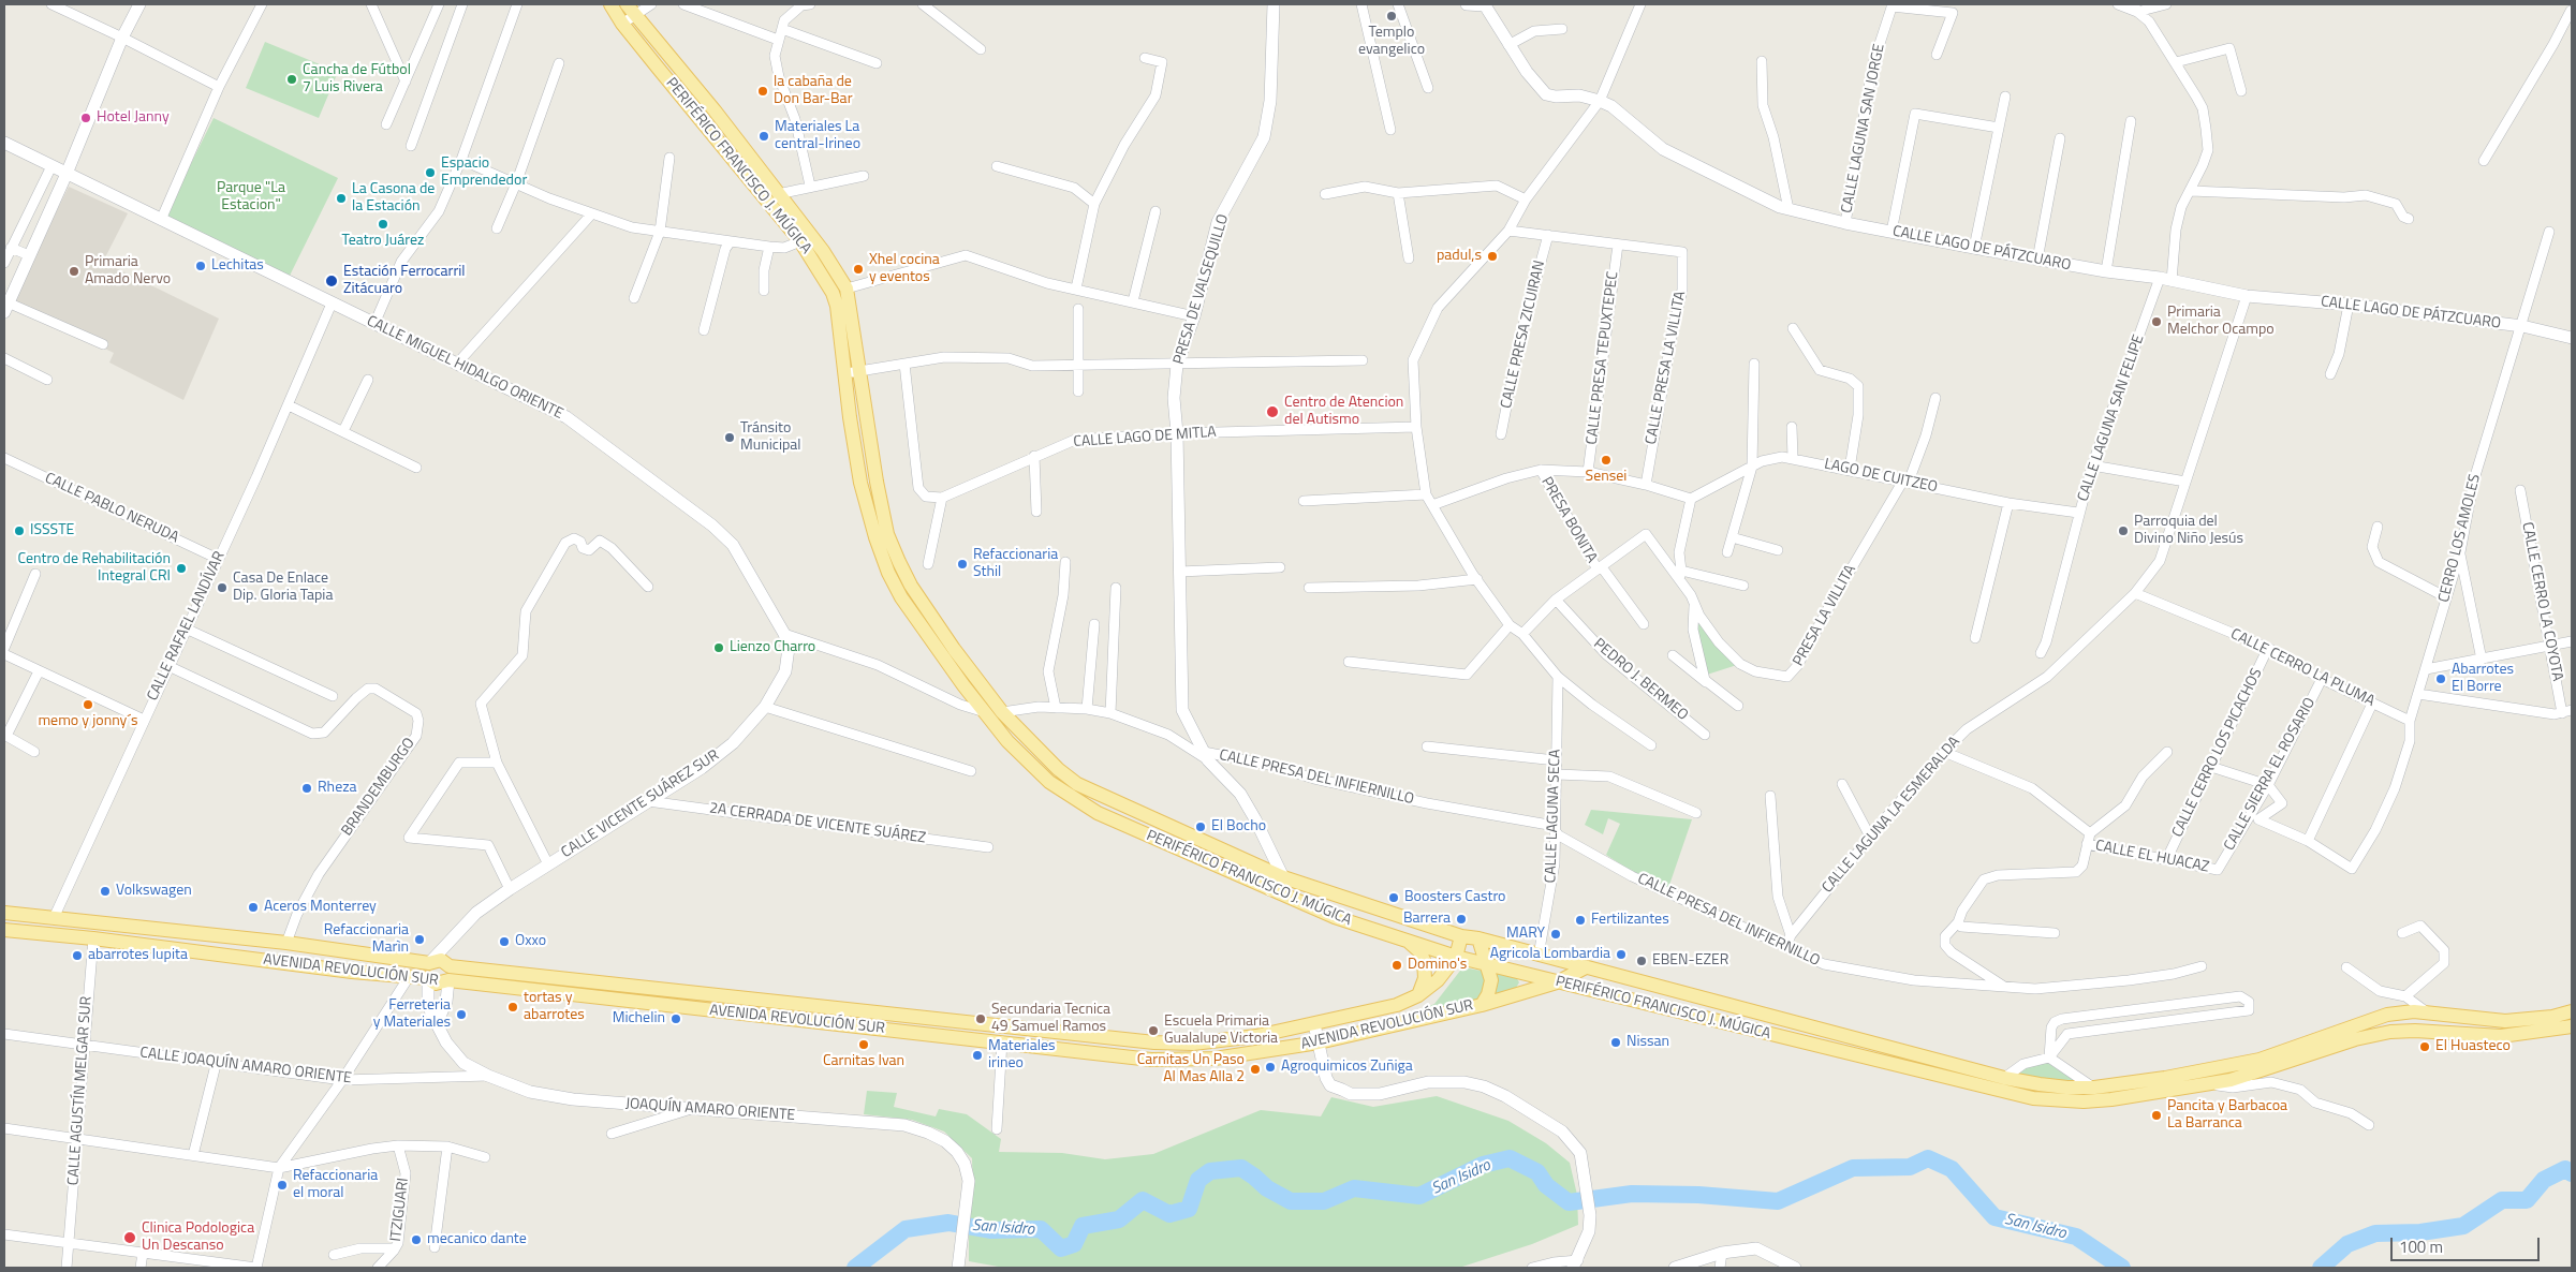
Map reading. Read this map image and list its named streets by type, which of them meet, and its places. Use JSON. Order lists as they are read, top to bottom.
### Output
{
  "streets": {
    "main road": ["PERIFÉRICO FRANCISCO J. MÚGICA", "AVENIDA REVOLUCIÓN SUR"],
    "street": [
      "CALLE LAGUNA SAN JORGE",
      "CALLE LAGO DE PÁTZCUARO",
      "PRESA DE VALSEQUILLO",
      "CALLE PRESA ZICUIRAN",
      "CALLE PRESA TEPUXTEPEC",
      "CALLE MIGUEL HIDALGO ORIENTE",
      "CALLE PRESA LA VILLITA",
      "CALLE LAGUNA SAN FELIPE",
      "CALLE LAGO DE MITLA",
      "LAGO DE CUITZEO",
      "CALLE PABLO NERUDA",
      "PRESA BONITA",
      "CERRO LOS AMOLES",
      "CALLE CERRO LA COYOTA",
      "PRESA LA VILLITA",
      "CALLE RAFAEL LANDÍVAR",
      "CALLE CERRO LA PLUMA",
      "PEDRO J. BERMEO",
      "CALLE CERRO LOS PICACHOS",
      "CALLE SIERRA EL ROSARIO",
      "CALLE PRESA DEL INFIERNILLO",
      "BRANDEMBURGO",
      "CALLE VICENTE SUÁREZ SUR",
      "CALLE LAGUNA LA ESMERALDA",
      "CALLE LAGUNA SECA",
      "2A CERRADA DE VICENTE SUÁREZ",
      "CALLE EL HUACAZ",
      "CALLE JOAQUÍN AMARO ORIENTE",
      "CALLE AGUSTÍN MELGAR SUR",
      "JOAQUÍN AMARO ORIENTE",
      "ITZIGUARI"
    ]
  },
  "crossings": [
    ["CALLE LAGUNA SAN JORGE", "CALLE LAGO DE PÁTZCUARO"],
    ["PERIFÉRICO FRANCISCO J. MÚGICA", "PRESA DE VALSEQUILLO"],
    ["PERIFÉRICO FRANCISCO J. MÚGICA", "CALLE PRESA DEL INFIERNILLO"],
    ["PERIFÉRICO FRANCISCO J. MÚGICA", "CALLE LAGUNA SECA"],
    ["PERIFÉRICO FRANCISCO J. MÚGICA", "AVENIDA REVOLUCIÓN SUR"],
    ["CALLE LAGO DE PÁTZCUARO", "CALLE LAGUNA SAN FELIPE"],
    ["CALLE LAGO DE PÁTZCUARO", "CERRO LOS AMOLES"],
    ["CALLE LAGO DE PÁTZCUARO", "CALLE LAGUNA LA ESMERALDA"],
    ["PRESA DE VALSEQUILLO", "CALLE LAGO DE MITLA"],
    ["PRESA DE VALSEQUILLO", "CALLE PRESA DEL INFIERNILLO"],
    ["CALLE PRESA TEPUXTEPEC", "CALLE PRESA LA VILLITA"],
    ["CALLE MIGUEL HIDALGO ORIENTE", "CALLE RAFAEL LANDÍVAR"],
    ["CALLE MIGUEL HIDALGO ORIENTE", "CALLE VICENTE SUÁREZ SUR"],
    ["CALLE LAGUNA SAN FELIPE", "LAGO DE CUITZEO"],
    ["LAGO DE CUITZEO", "PRESA LA VILLITA"],
    ["CALLE PABLO NERUDA", "CALLE RAFAEL LANDÍVAR"],
    ["PRESA BONITA", "PRESA LA VILLITA"],
    ["CERRO LOS AMOLES", "CALLE CERRO LA PLUMA"],
    ["CALLE RAFAEL LANDÍVAR", "BRANDEMBURGO"],
    ["CALLE RAFAEL LANDÍVAR", "AVENIDA REVOLUCIÓN SUR"],
    ["CALLE CERRO LA PLUMA", "CALLE CERRO LOS PICACHOS"],
    ["CALLE CERRO LA PLUMA", "CALLE SIERRA EL ROSARIO"],
    ["CALLE CERRO LA PLUMA", "CALLE LAGUNA LA ESMERALDA"],
    ["CALLE CERRO LOS PICACHOS", "CALLE EL HUACAZ"],
    ["CALLE SIERRA EL ROSARIO", "CALLE EL HUACAZ"],
    ["CALLE PRESA DEL INFIERNILLO", "CALLE LAGUNA LA ESMERALDA"],
    ["CALLE PRESA DEL INFIERNILLO", "CALLE LAGUNA SECA"],
    ["BRANDEMBURGO", "AVENIDA REVOLUCIÓN SUR"],
    ["CALLE VICENTE SUÁREZ SUR", "2A CERRADA DE VICENTE SUÁREZ"],
    ["CALLE VICENTE SUÁREZ SUR", "AVENIDA REVOLUCIÓN SUR"],
    ["CALLE VICENTE SUÁREZ SUR", "JOAQUÍN AMARO ORIENTE"],
    ["AVENIDA REVOLUCIÓN SUR", "CALLE AGUSTÍN MELGAR SUR"],
    ["AVENIDA REVOLUCIÓN SUR", "JOAQUÍN AMARO ORIENTE"],
    ["CALLE JOAQUÍN AMARO ORIENTE", "CALLE AGUSTÍN MELGAR SUR"],
    ["CALLE JOAQUÍN AMARO ORIENTE", "JOAQUÍN AMARO ORIENTE"]
  ],
  "water": ["San Isidro"],
  "parks": ["Parque \"La Estacion\""],
  "places": [
    "Templo evangelico",
    "Cancha de Fútbol 7 Luis Rivera",
    "la cabaña de Don Bar-Bar",
    "Hotel Janny",
    "Materiales La central-Irineo",
    "Espacio Emprendedor",
    "La Casona de la Estación",
    "Teatro Juárez",
    "padul,s",
    "Lechitas",
    "Xhel cocina y eventos",
    "Primaria Amado Nervo",
    "Estación Ferrocarril Zitácuaro",
    "Primaria Melchor Ocampo",
    "Centro de Atencion del Autismo",
    "Tránsito Municipal",
    "Sensei",
    "ISSSTE",
    "Parroquia del Divino Niño Jesús",
    "Refaccionaria Sthil",
    "Centro de Rehabilitación Integral CRI",
    "Casa De Enlace Dip. Gloria Tapia",
    "Lienzo Charro",
    "Abarrotes El Borre",
    "memo y jonny´s",
    "Rheza",
    "El Bocho",
    "Volkswagen",
    "Boosters Castro",
    "Aceros Monterrey",
    "Barrera",
    "Fertilizantes",
    "MARY",
    "Refaccionaria Marìn",
    "Oxxo",
    "Agricola Lombardia",
    "abarrotes lupita",
    "EBEN-EZER",
    "Domino's",
    "tortas y abarrotes",
    "Ferreteria y Materiales",
    "Michelin",
    "Secundaria Tecnica 49 Samuel Ramos",
    "Escuela Primaria Gualalupe Victoria",
    "Nissan",
    "Carnitas Ivan",
    "El Huasteco",
    "Materiales irineo",
    "Agroquimicos Zuñiga",
    "Carnitas Un Paso Al Mas Alla 2",
    "Pancita y Barbacoa La Barranca",
    "Refaccionaria el moral",
    "Clinica Podologica Un Descanso",
    "mecanico dante"
  ],
  "scale_bar": "100 m"
}
